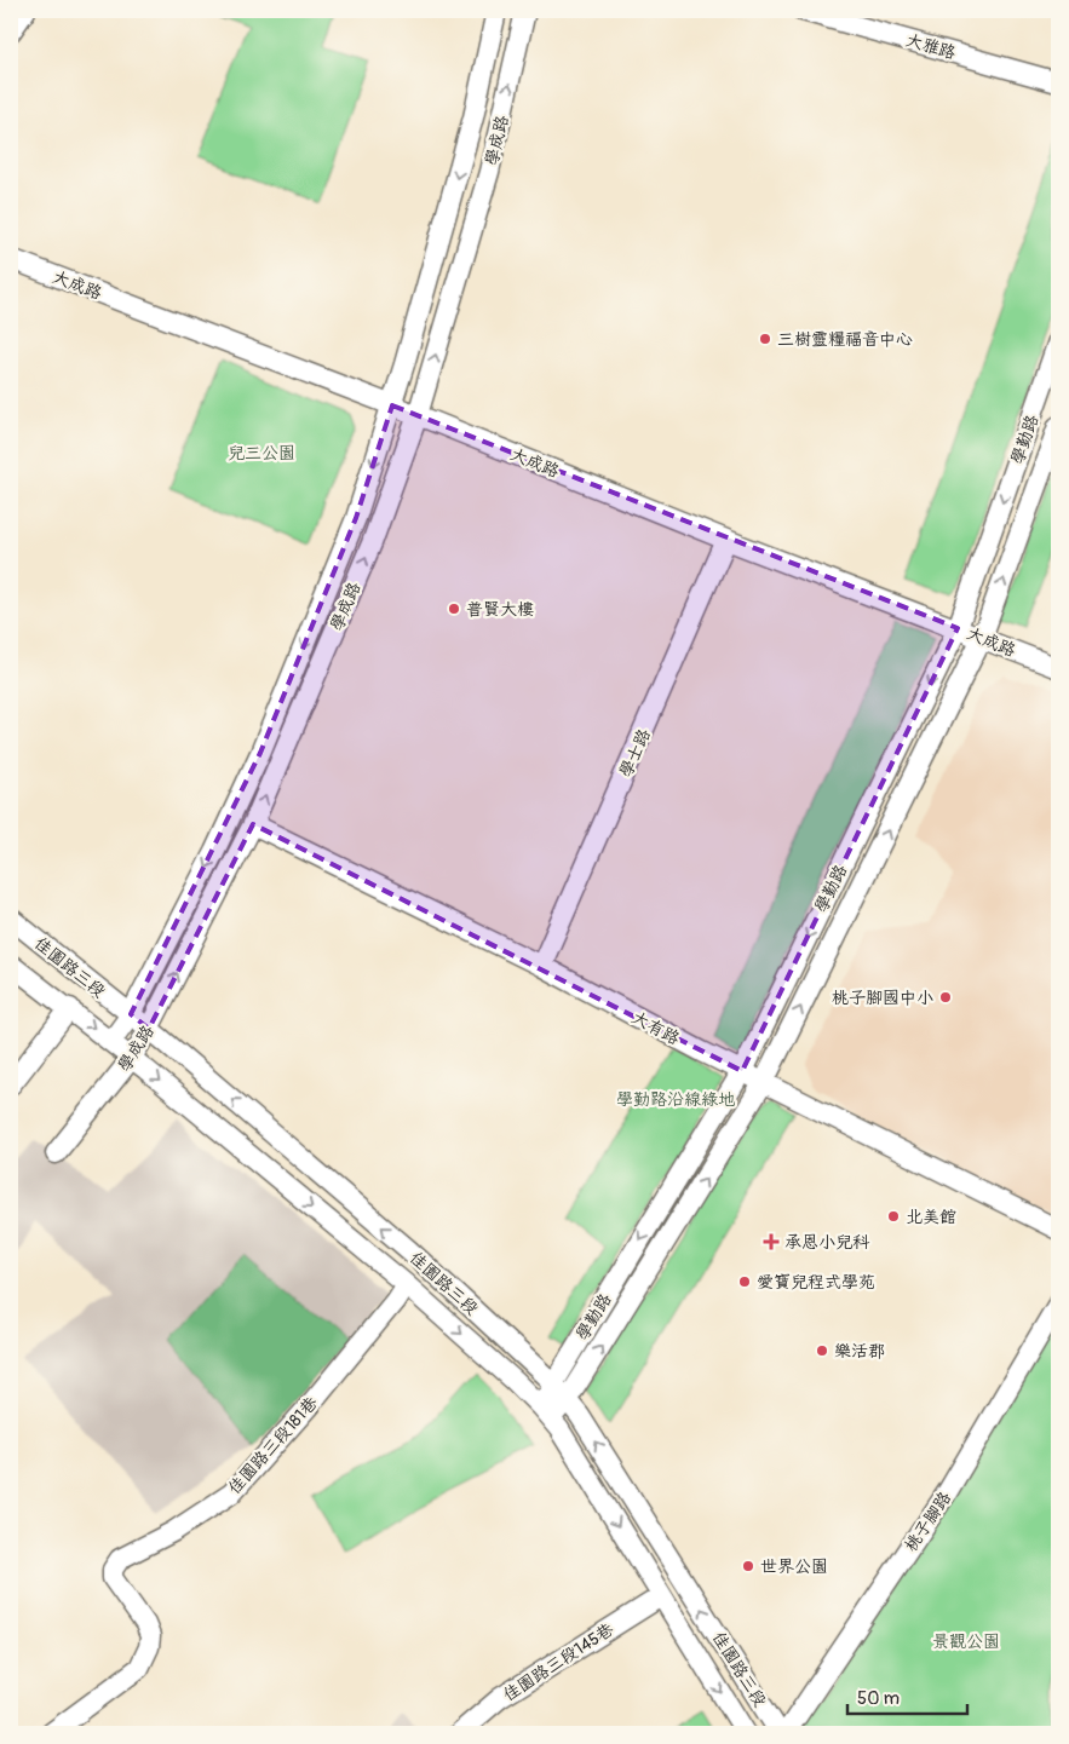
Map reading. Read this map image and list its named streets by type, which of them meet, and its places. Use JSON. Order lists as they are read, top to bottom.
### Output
{
  "streets": {
    "street": [
      "大雅路",
      "學成路",
      "大成路",
      "學勤路",
      "學士路",
      "佳園路三段",
      "大有路",
      "佳園路三段181巷",
      "桃子腳路",
      "佳園路三段145巷"
    ]
  },
  "crossings": [
    ["學成路", "大成路"],
    ["學成路", "佳園路三段"],
    ["學成路", "大有路"],
    ["大成路", "學勤路"],
    ["大成路", "學士路"],
    ["學勤路", "佳園路三段"],
    ["學勤路", "大有路"],
    ["學士路", "大有路"],
    ["佳園路三段", "佳園路三段181巷"],
    ["佳園路三段", "佳園路三段145巷"]
  ],
  "parks": ["兒三公園", "學勤路沿線綠地", "景觀公園"],
  "places": {
    "other": [
      "三樹靈糧福音中心",
      "普賢大樓",
      "桃子腳國中小",
      "北美館",
      "愛寶兒程式學苑",
      "樂活郡",
      "世界公園"
    ],
    "health": ["承恩小兒科"]
  },
  "scale_bar": "50 m"
}
